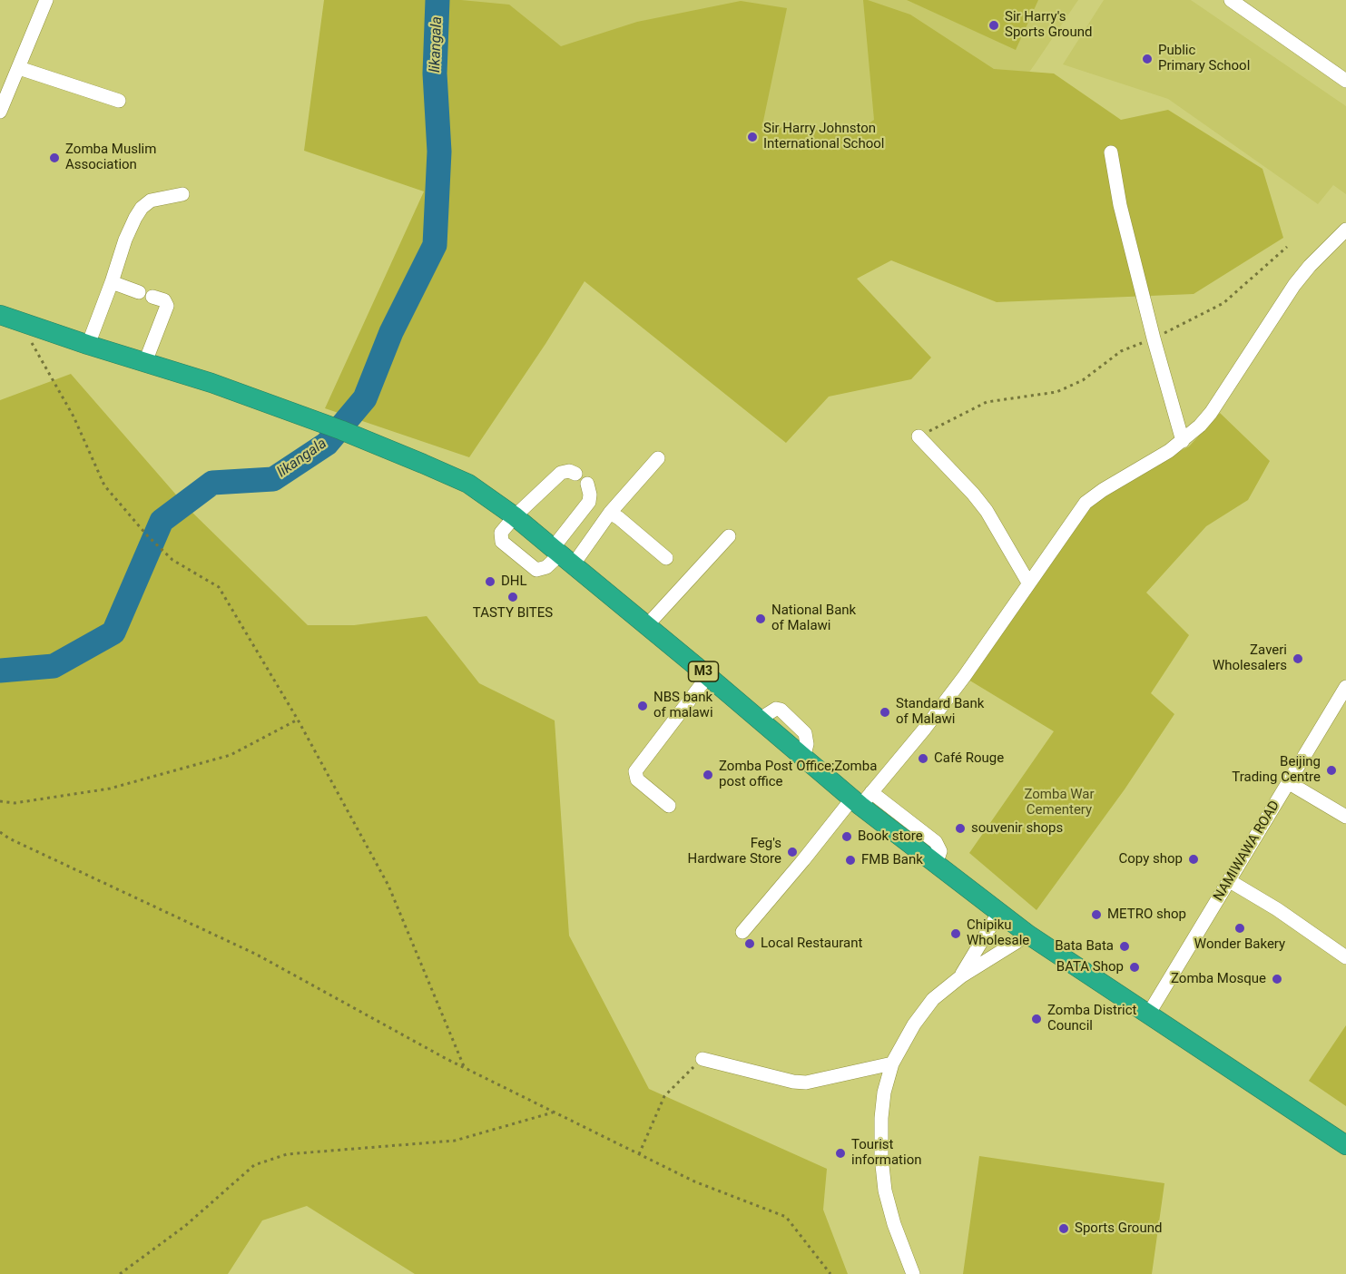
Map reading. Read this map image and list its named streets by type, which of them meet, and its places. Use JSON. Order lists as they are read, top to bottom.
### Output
{
  "streets": {
    "highway": ["M3"],
    "street": ["NAMIWAWA ROAD"]
  },
  "crossings": [
    ["M3", "NAMIWAWA ROAD"]
  ],
  "water": ["likangala"],
  "parks": ["Zomba War Cementery"],
  "places": [
    "Sir Harry's Sports Ground",
    "Public Primary School",
    "Sir Harry Johnston International School",
    "Zomba Muslim Association",
    "DHL",
    "TASTY BITES",
    "National Bank of Malawi",
    "Zaveri Wholesalers",
    "NBS bank of malawi",
    "Standard Bank of Malawi",
    "Café Rouge",
    "Beijing Trading Centre",
    "Zomba Post Office;Zomba post office",
    "souvenir shops",
    "Book store",
    "Feg's Hardware Store",
    "Copy shop",
    "FMB Bank",
    "METRO shop",
    "Wonder Bakery",
    "Chipiku Wholesale",
    "Local Restaurant",
    "Bata Bata",
    "BATA Shop",
    "Zomba Mosque",
    "Zomba District Council",
    "Tourist information",
    "Sports Ground"
  ]
}
